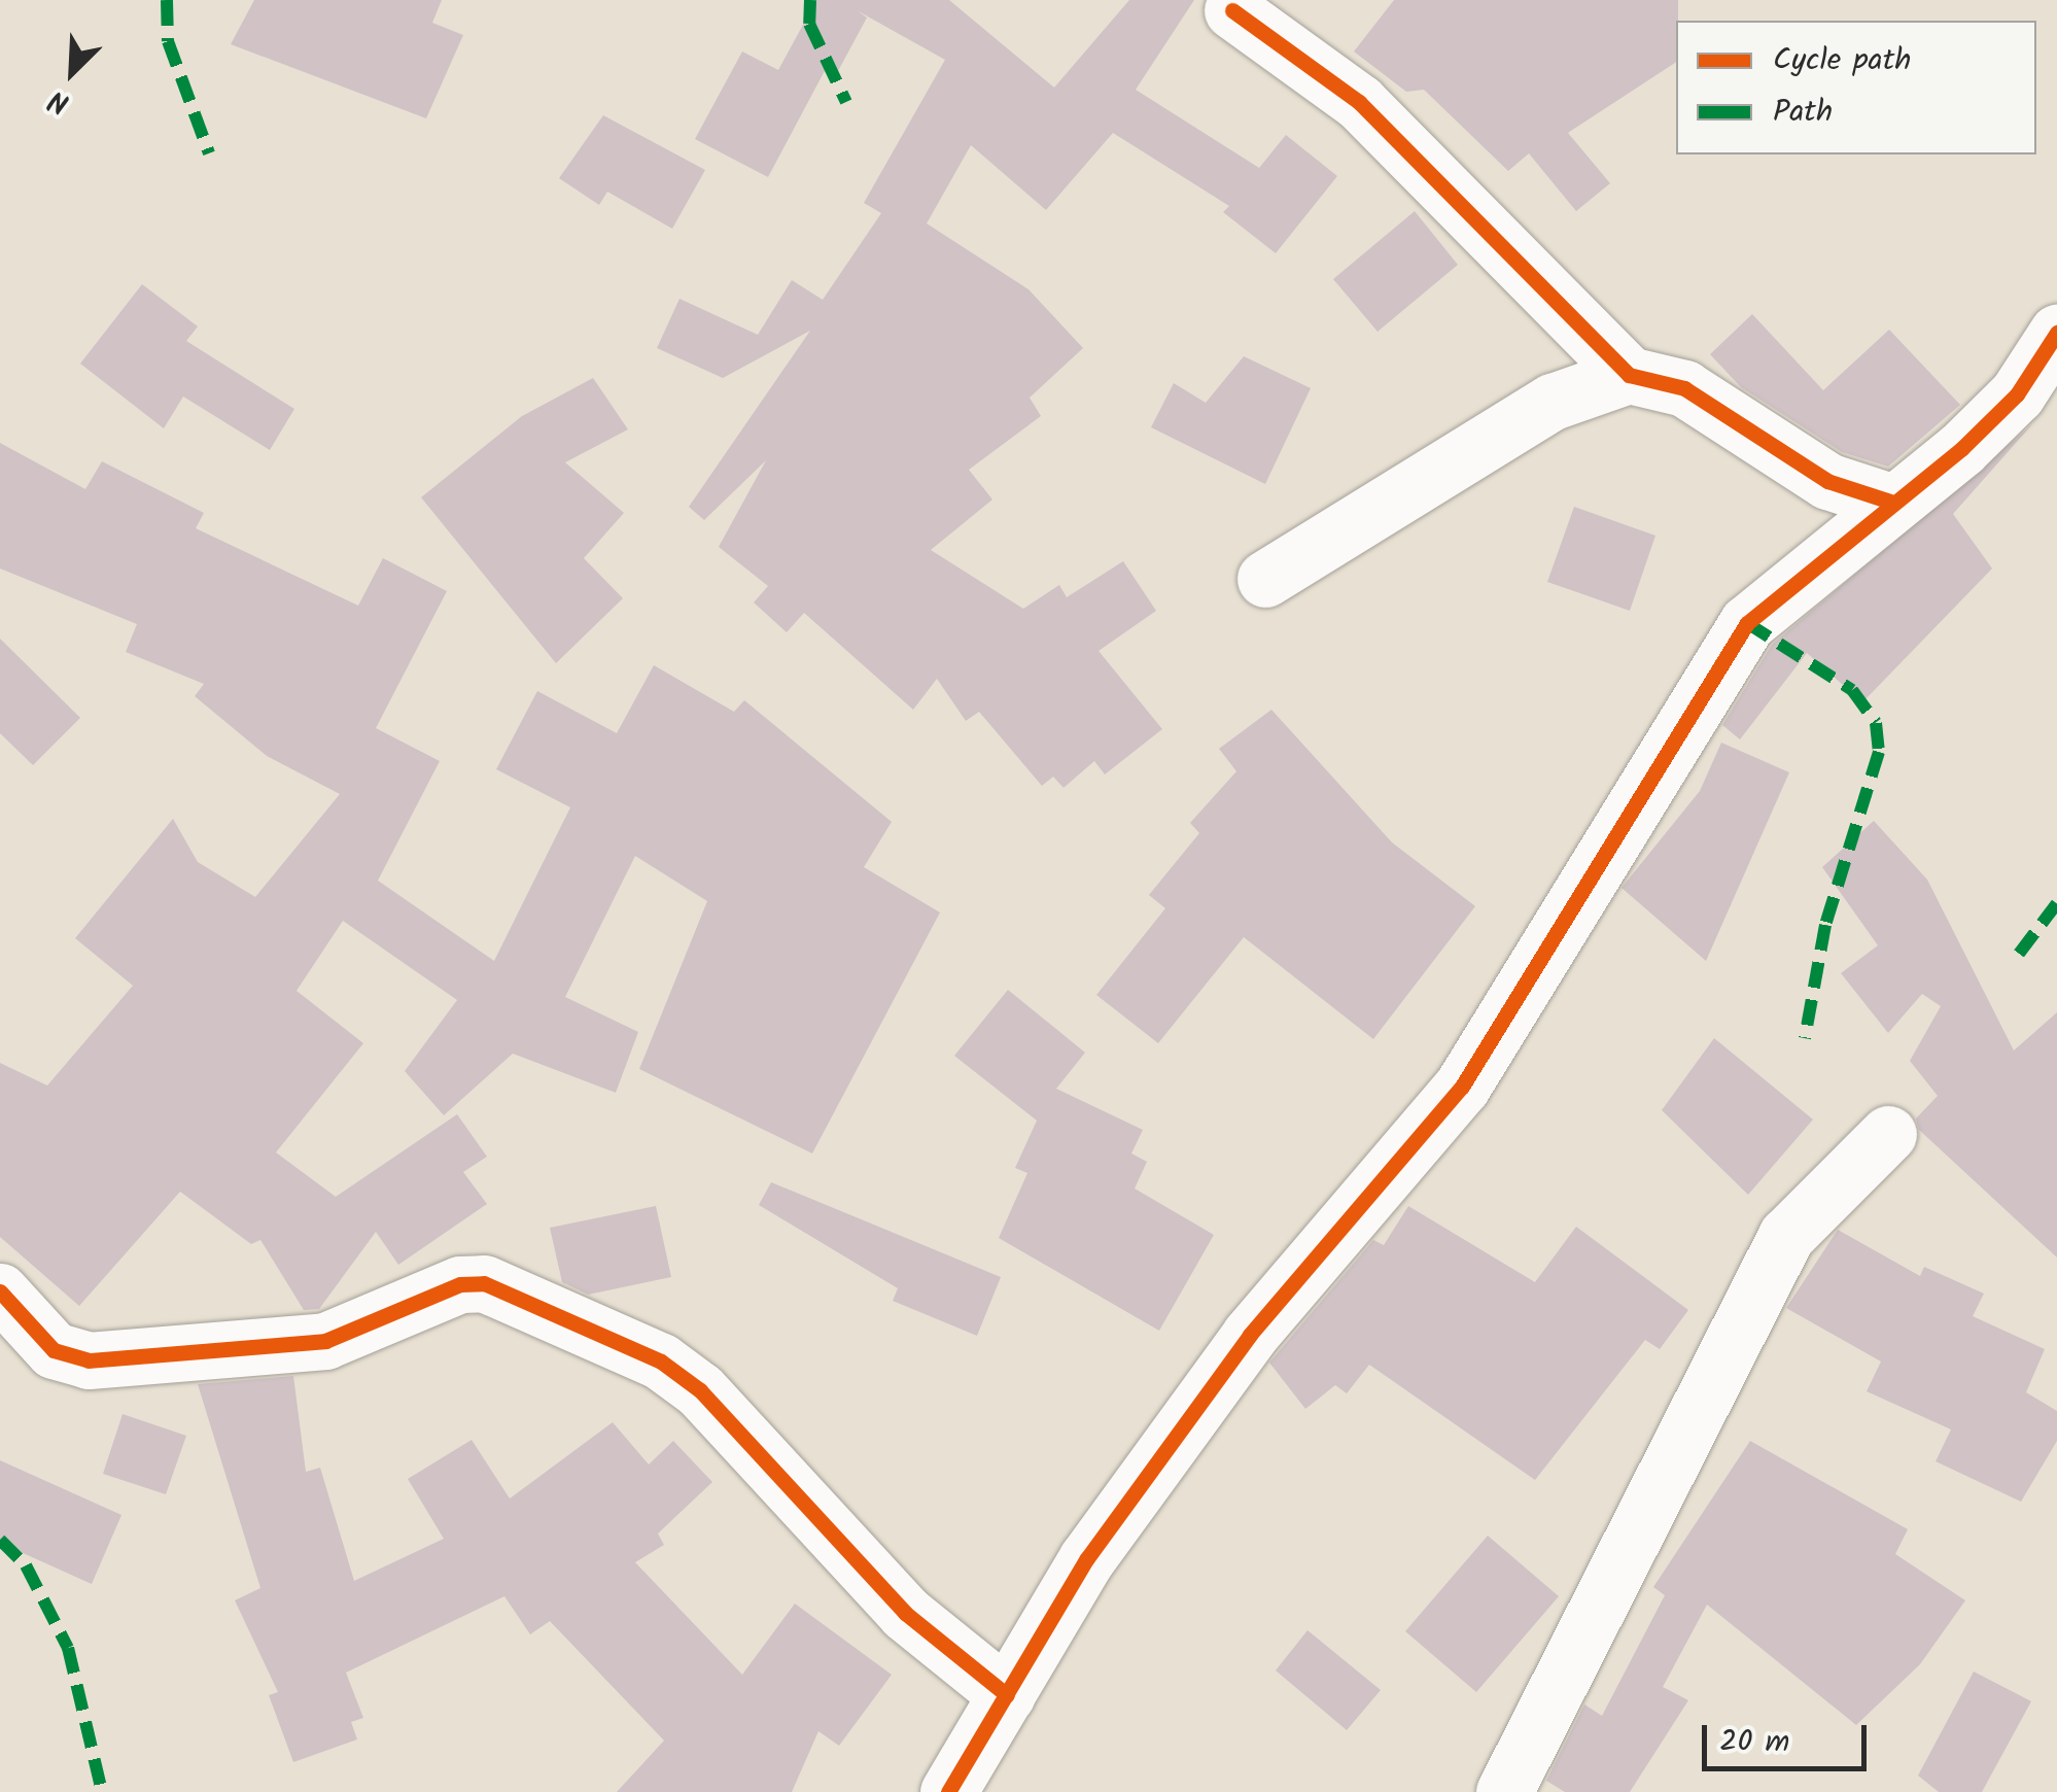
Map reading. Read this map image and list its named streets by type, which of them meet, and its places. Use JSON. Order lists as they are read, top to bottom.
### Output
{
  "legend": ["Cycle path", "Path"],
  "scale_bar": "20 m",
  "north": "bottom left"
}
